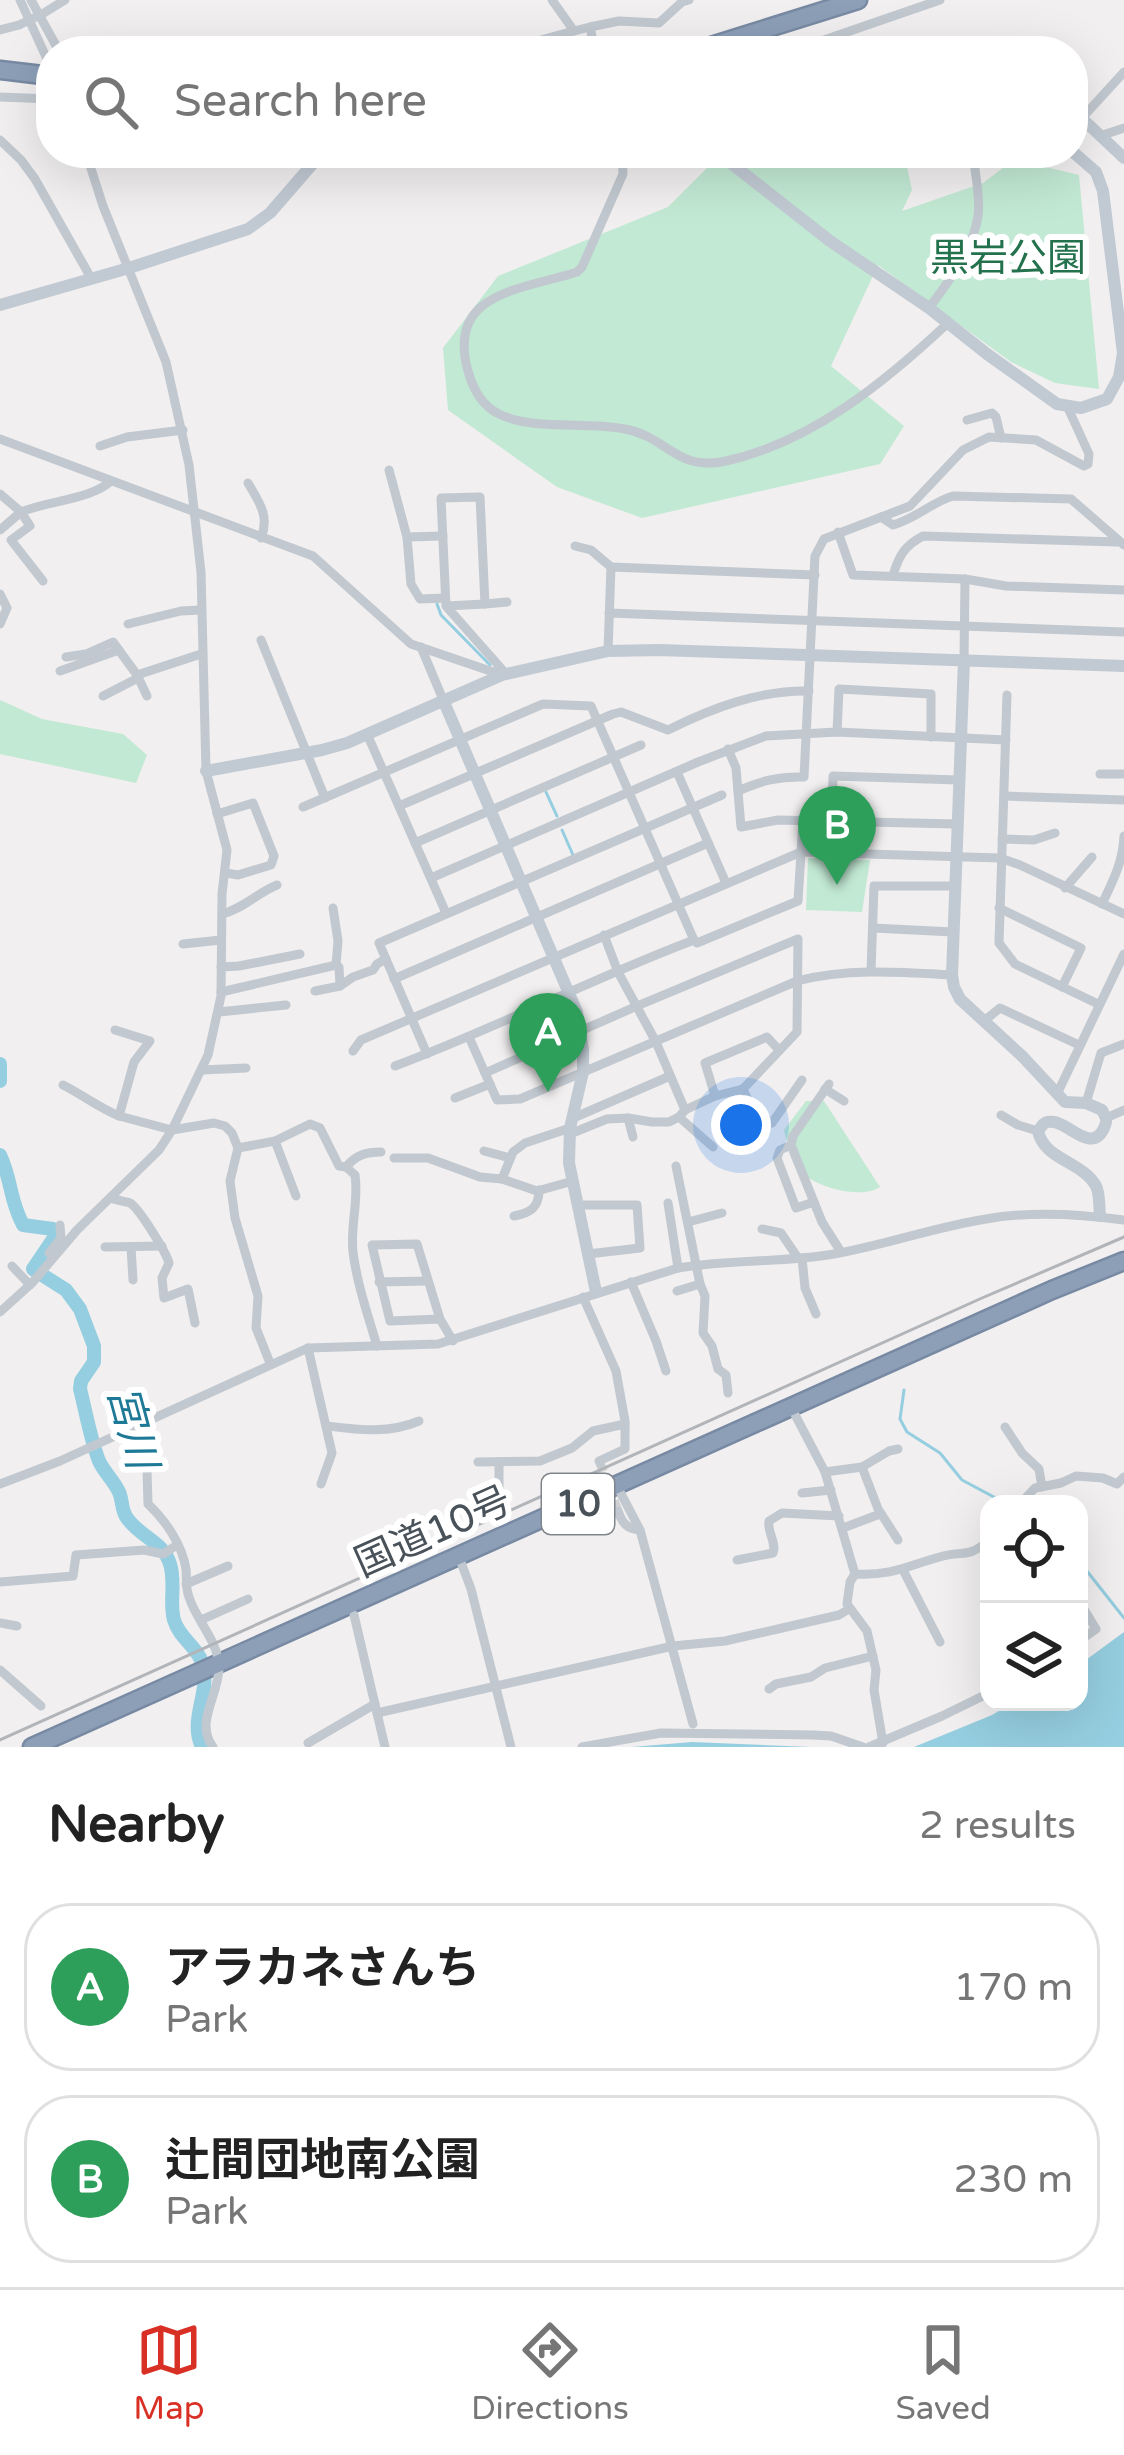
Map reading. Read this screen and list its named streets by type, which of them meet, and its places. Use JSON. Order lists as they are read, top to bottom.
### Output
{
  "streets": {
    "highway": ["10", "国道10号"]
  },
  "water": ["宮川"],
  "parks": ["黒岩公園"],
  "page": {
    "search": "Search here",
    "pins": ["B", "A"],
    "heading": ["Nearby", "2 results"],
    "list": [
      {
        "mark": "A",
        "name": "アラカネさんち",
        "note": "Park",
        "value": "170 m"
      },
      {
        "mark": "B",
        "name": "辻間団地南公園",
        "note": "Park",
        "value": "230 m"
      }
    ],
    "nav": ["Map", "Directions", "Saved"]
  }
}
